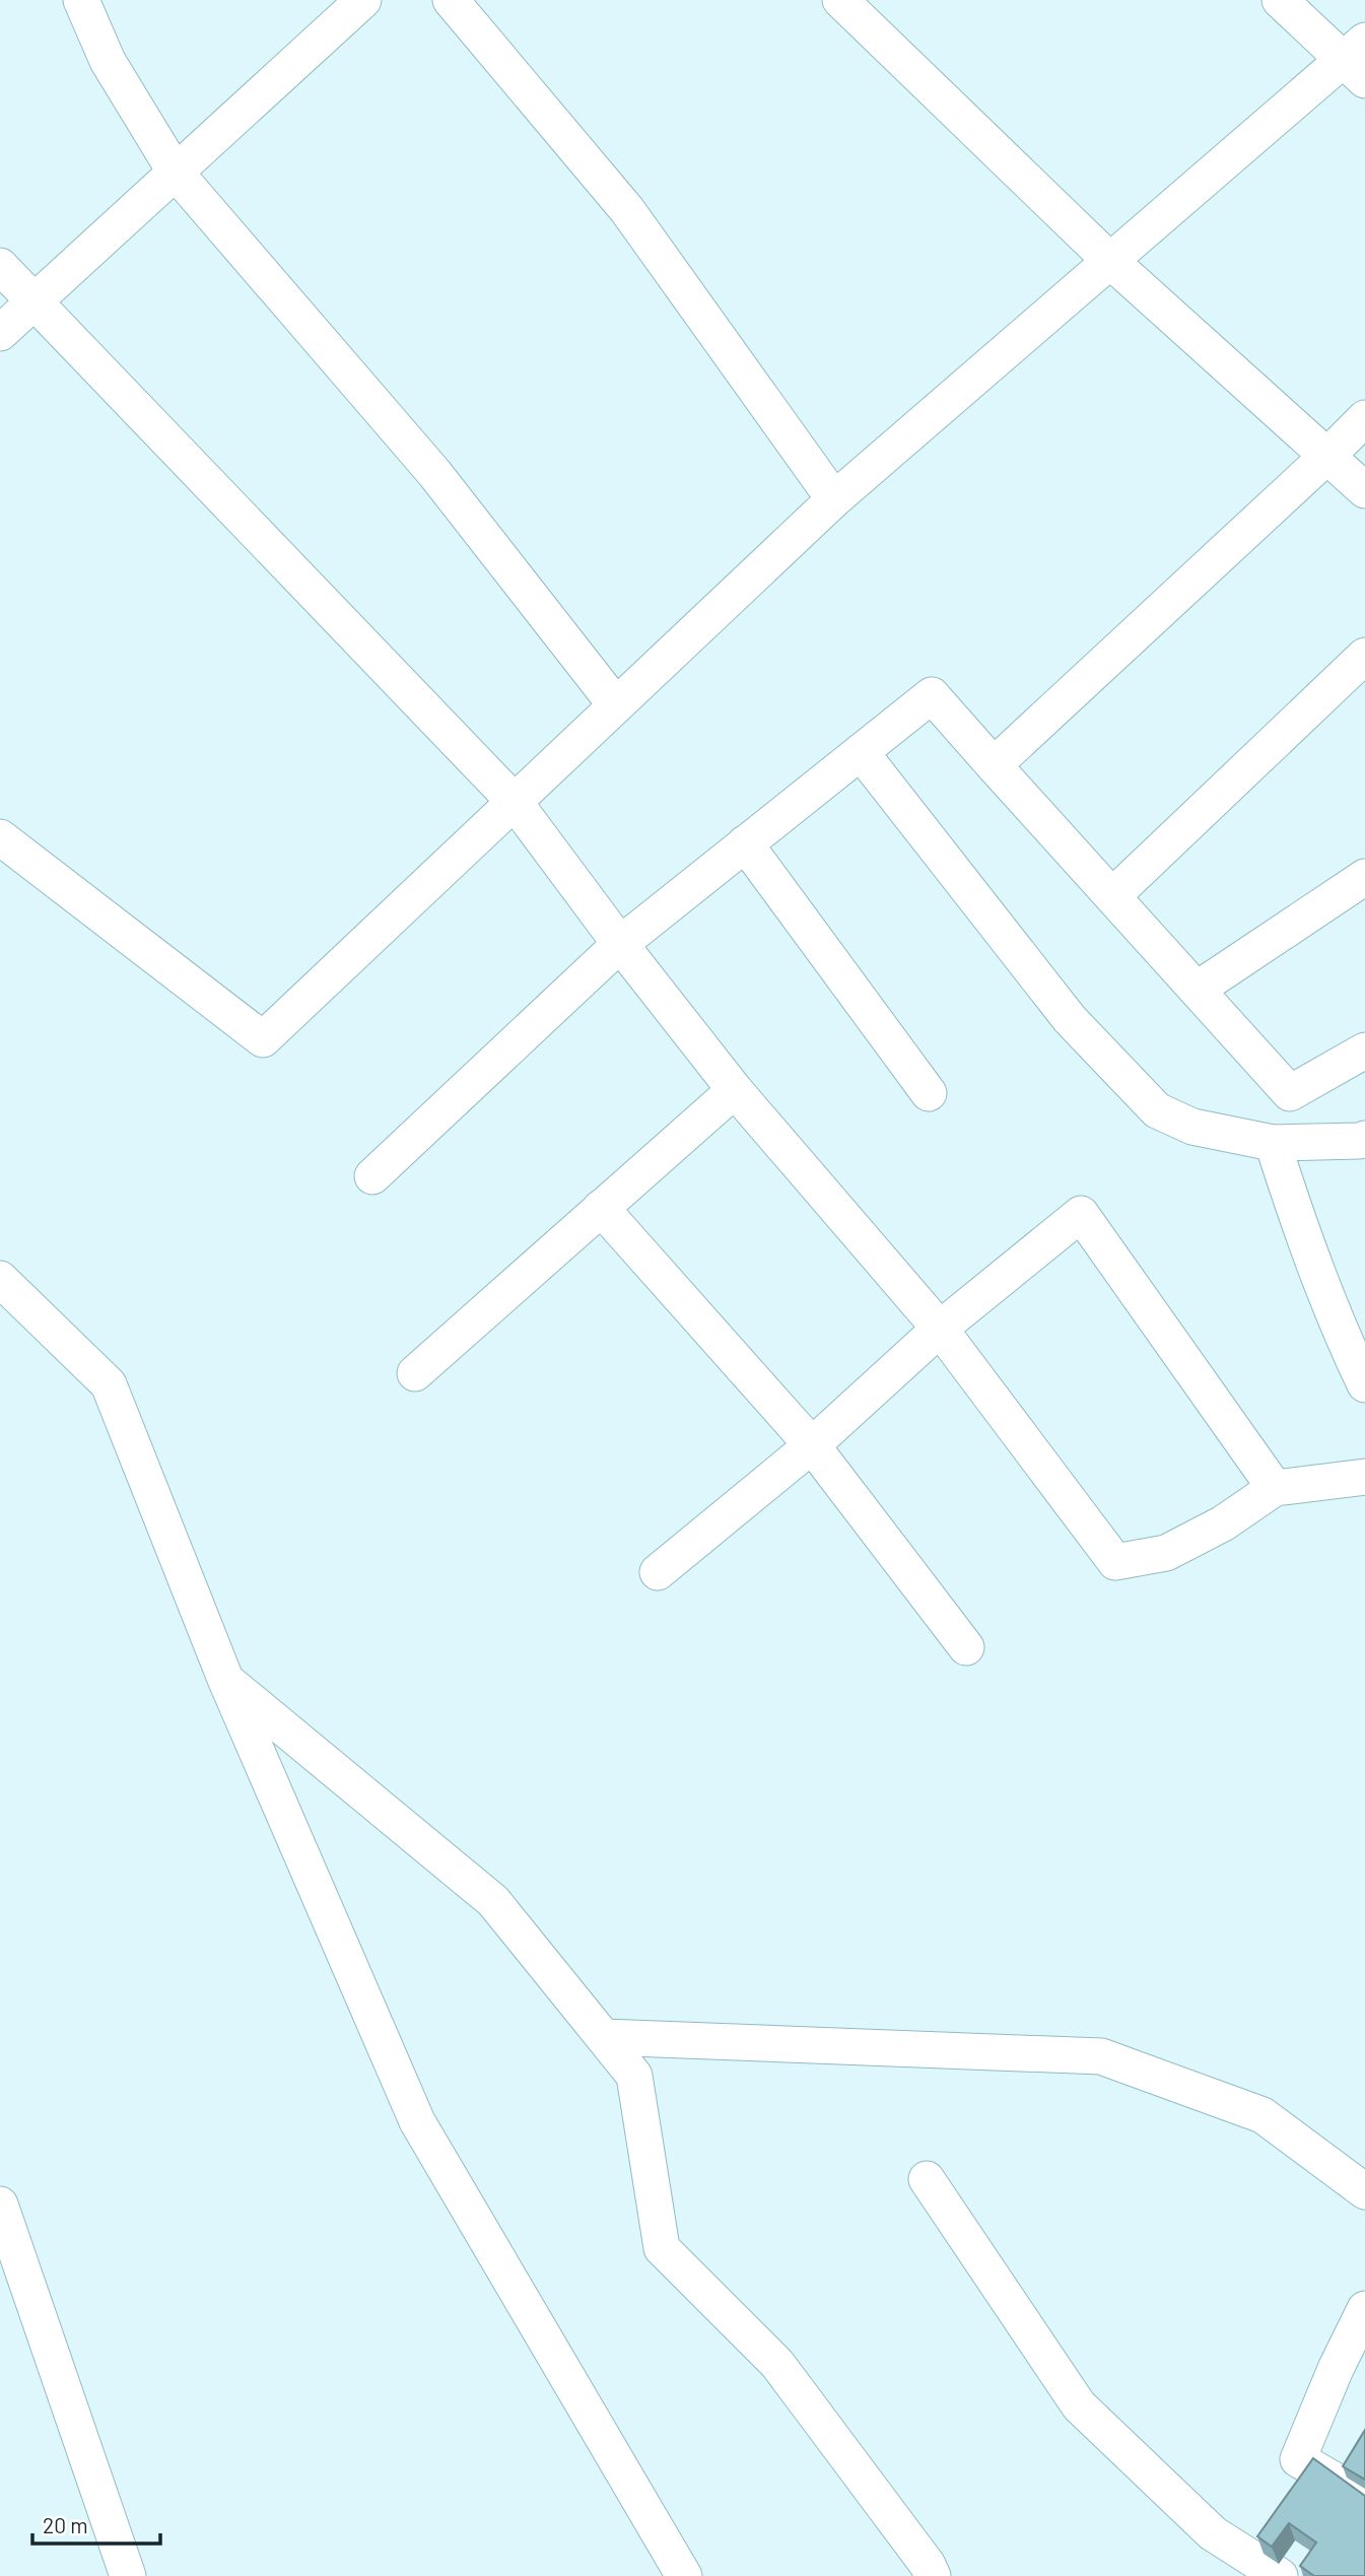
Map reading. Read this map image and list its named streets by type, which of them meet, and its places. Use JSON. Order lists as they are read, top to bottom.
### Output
{
  "scale_bar": "20 m"
}
